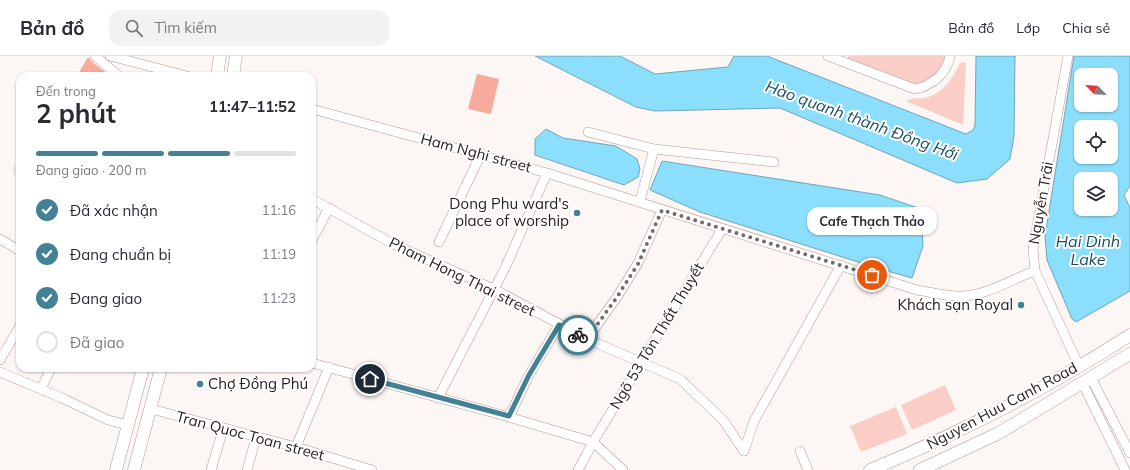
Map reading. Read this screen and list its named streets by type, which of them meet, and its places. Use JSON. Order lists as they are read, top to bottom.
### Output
{
  "streets": {
    "main road": ["Nguyen Huu Canh Road"],
    "street": [
      "Ham Nghi street",
      "Nguyễn Trãi",
      "Pham Hong Thai street",
      "Ngõ 53 Tôn Thất Thuyết",
      "Tran Quoc Toan street"
    ]
  },
  "crossings": [
    ["Ham Nghi street", "Nguyễn Trãi"],
    ["Ham Nghi street", "Pham Hong Thai street"],
    ["Ham Nghi street", "Ngõ 53 Tôn Thất Thuyết"],
    ["Nguyễn Trãi", "Nguyen Huu Canh Road"],
    ["Pham Hong Thai street", "Ngõ 53 Tôn Thất Thuyết"]
  ],
  "water": ["Hào quanh thành Đồng Hới", "Hai Dinh Lake"],
  "places": [
    "Dong Phu ward's place of worship",
    "Cafe Thạch Thảo",
    "Khách sạn Royal",
    "Chợ Đồng Phú"
  ],
  "north": "top left",
  "page": {
    "header": "Bản đồ",
    "search": "Tìm kiếm",
    "nav": ["Bản đồ", "Lớp", "Chia sẻ"],
    "heading": ["2 phút", "Đến trong", "11:47–11:52"],
    "bar": "Đang giao · 200 m",
    "list": [
      ["Đã xác nhận", "11:16"],
      ["Đang chuẩn bị", "11:19"],
      ["Đang giao", "11:23"],
      "Đã giao"
    ],
    "bubble": "Cafe Thạch Thảo"
  }
}
